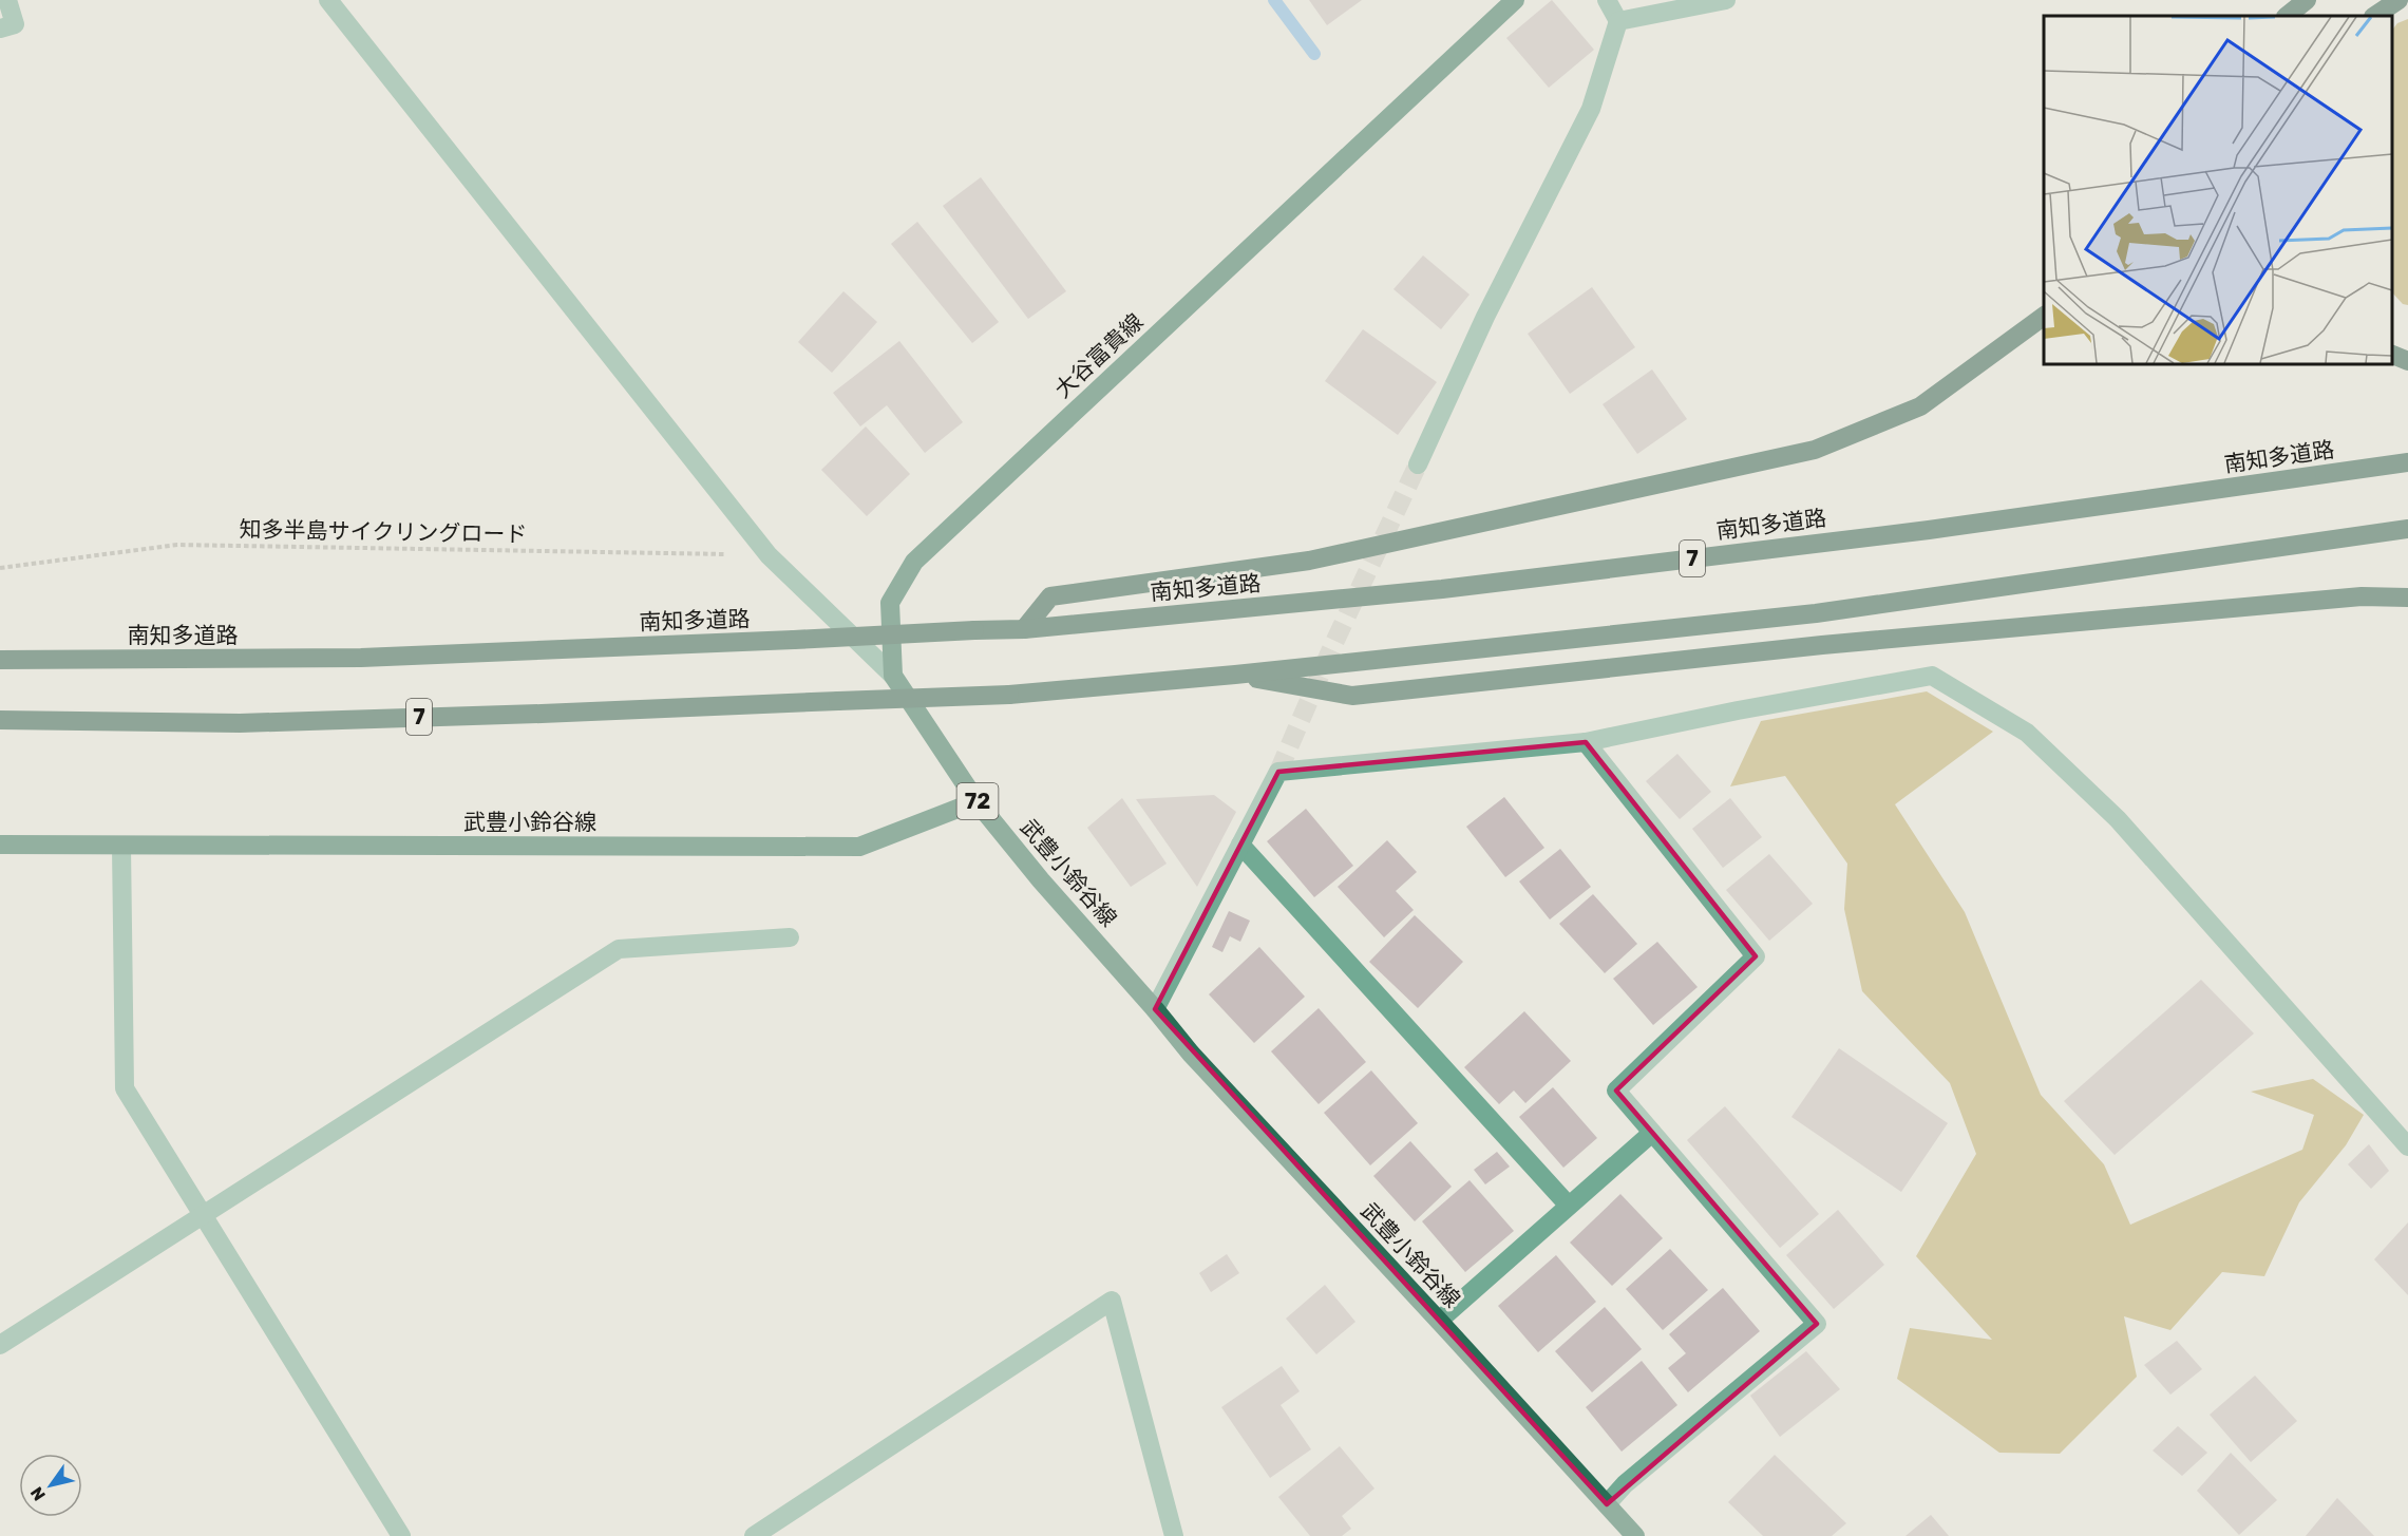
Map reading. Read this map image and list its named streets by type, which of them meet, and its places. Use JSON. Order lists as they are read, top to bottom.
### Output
{
  "streets": {
    "highway": ["南知多道路", "7"],
    "main road": ["大谷富貴線", "72", "武豊小鈴谷線"],
    "path": ["知多半島サイクリングロード"]
  },
  "north": "bottom left"
}
